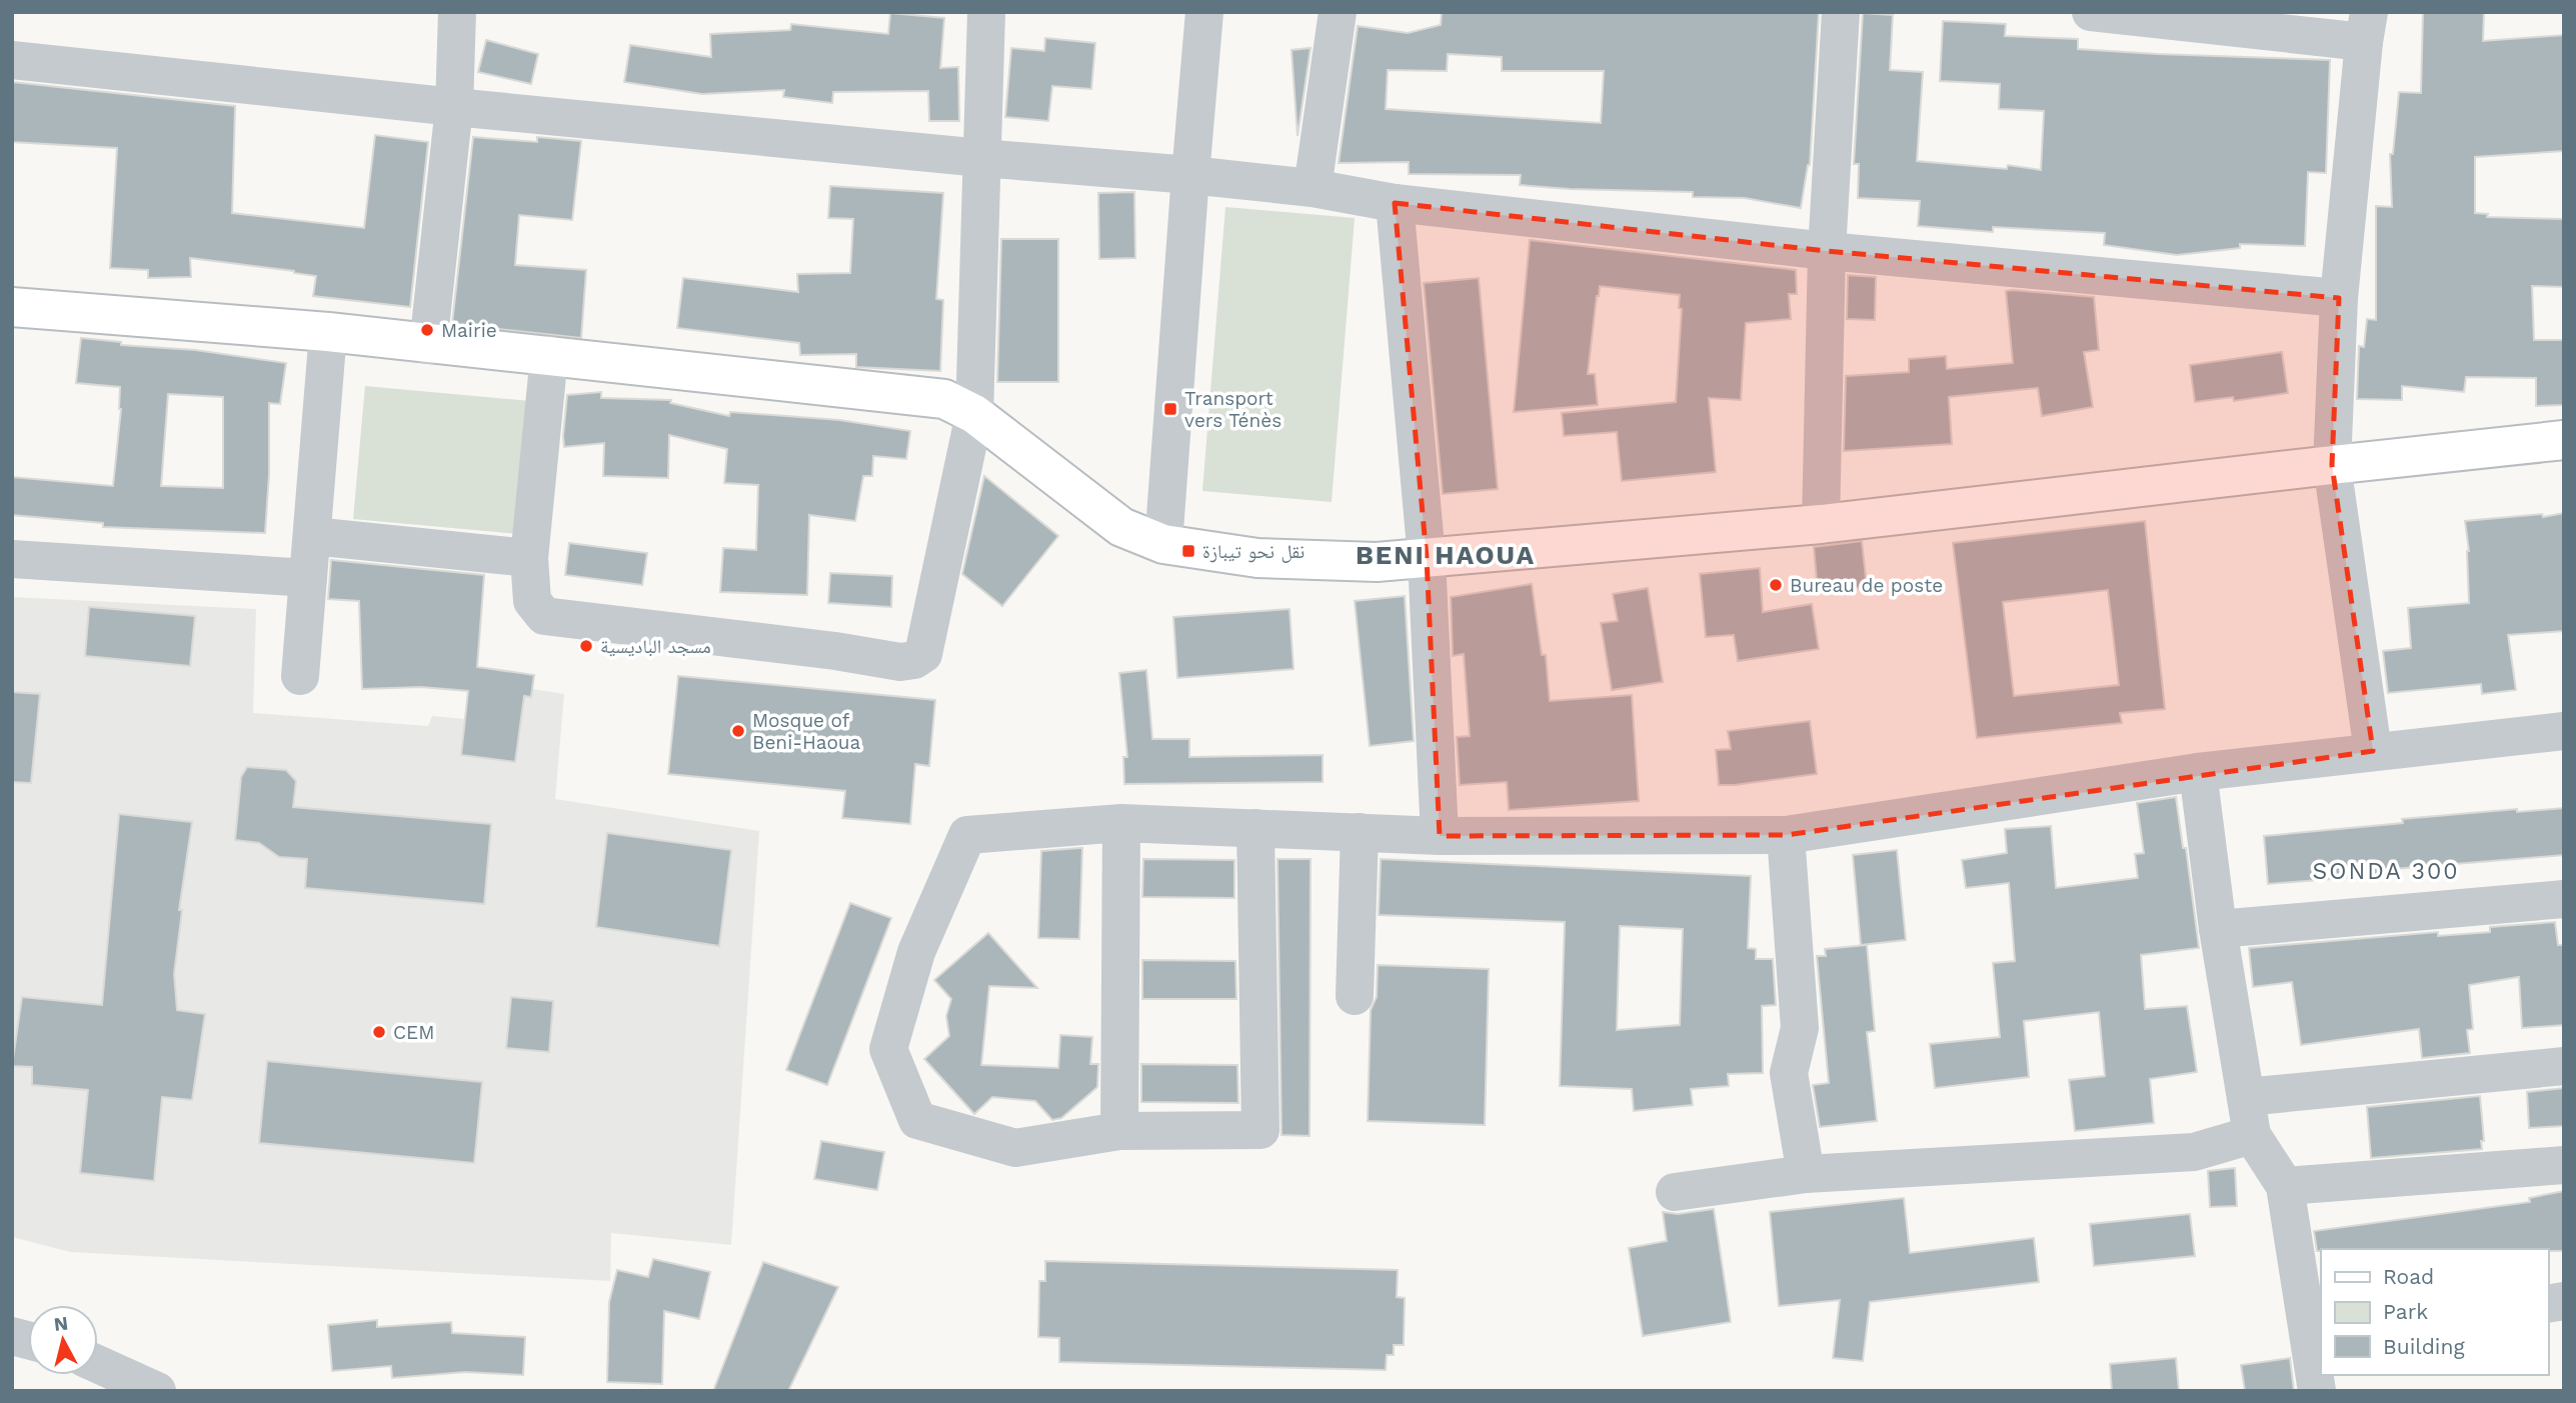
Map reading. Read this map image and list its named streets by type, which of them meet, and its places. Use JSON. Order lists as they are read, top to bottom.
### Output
{
  "districts": ["BENI HAOUA", "SONDA 300"],
  "places": {
    "other": [
      "Mairie",
      "Bureau de poste",
      "مسجد الباديسية",
      "Mosque of Beni-Haoua",
      "CEM"
    ],
    "transit": ["Transport vers Ténès", "نقل نحو تيبازة"]
  },
  "legend": ["Road", "Park", "Building"],
  "north": "top"
}
